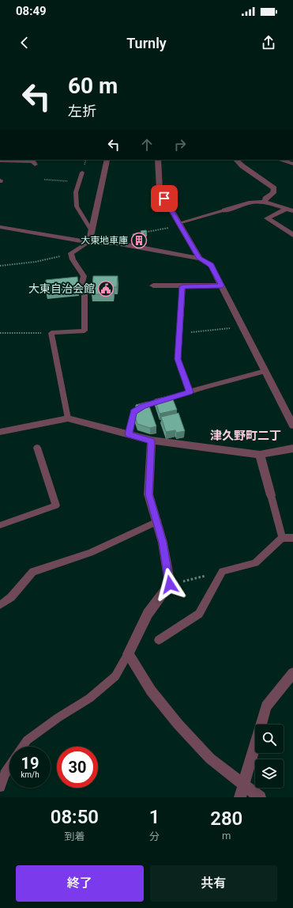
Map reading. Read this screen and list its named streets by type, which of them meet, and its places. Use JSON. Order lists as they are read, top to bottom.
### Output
{
  "districts": ["津久野町二丁"],
  "places": {
    "building": ["大東地車庫"],
    "public building": ["大東自治会館"]
  },
  "page": {
    "status": "08:49",
    "header": "Turnly",
    "turn": ["60 m", "左折"],
    "speed": "19 km/h",
    "limit": "30",
    "eta": [
      "08:50",
      "到着",
      "1",
      "分",
      "280",
      "m"
    ],
    "buttons": ["終了", "共有"]
  }
}
